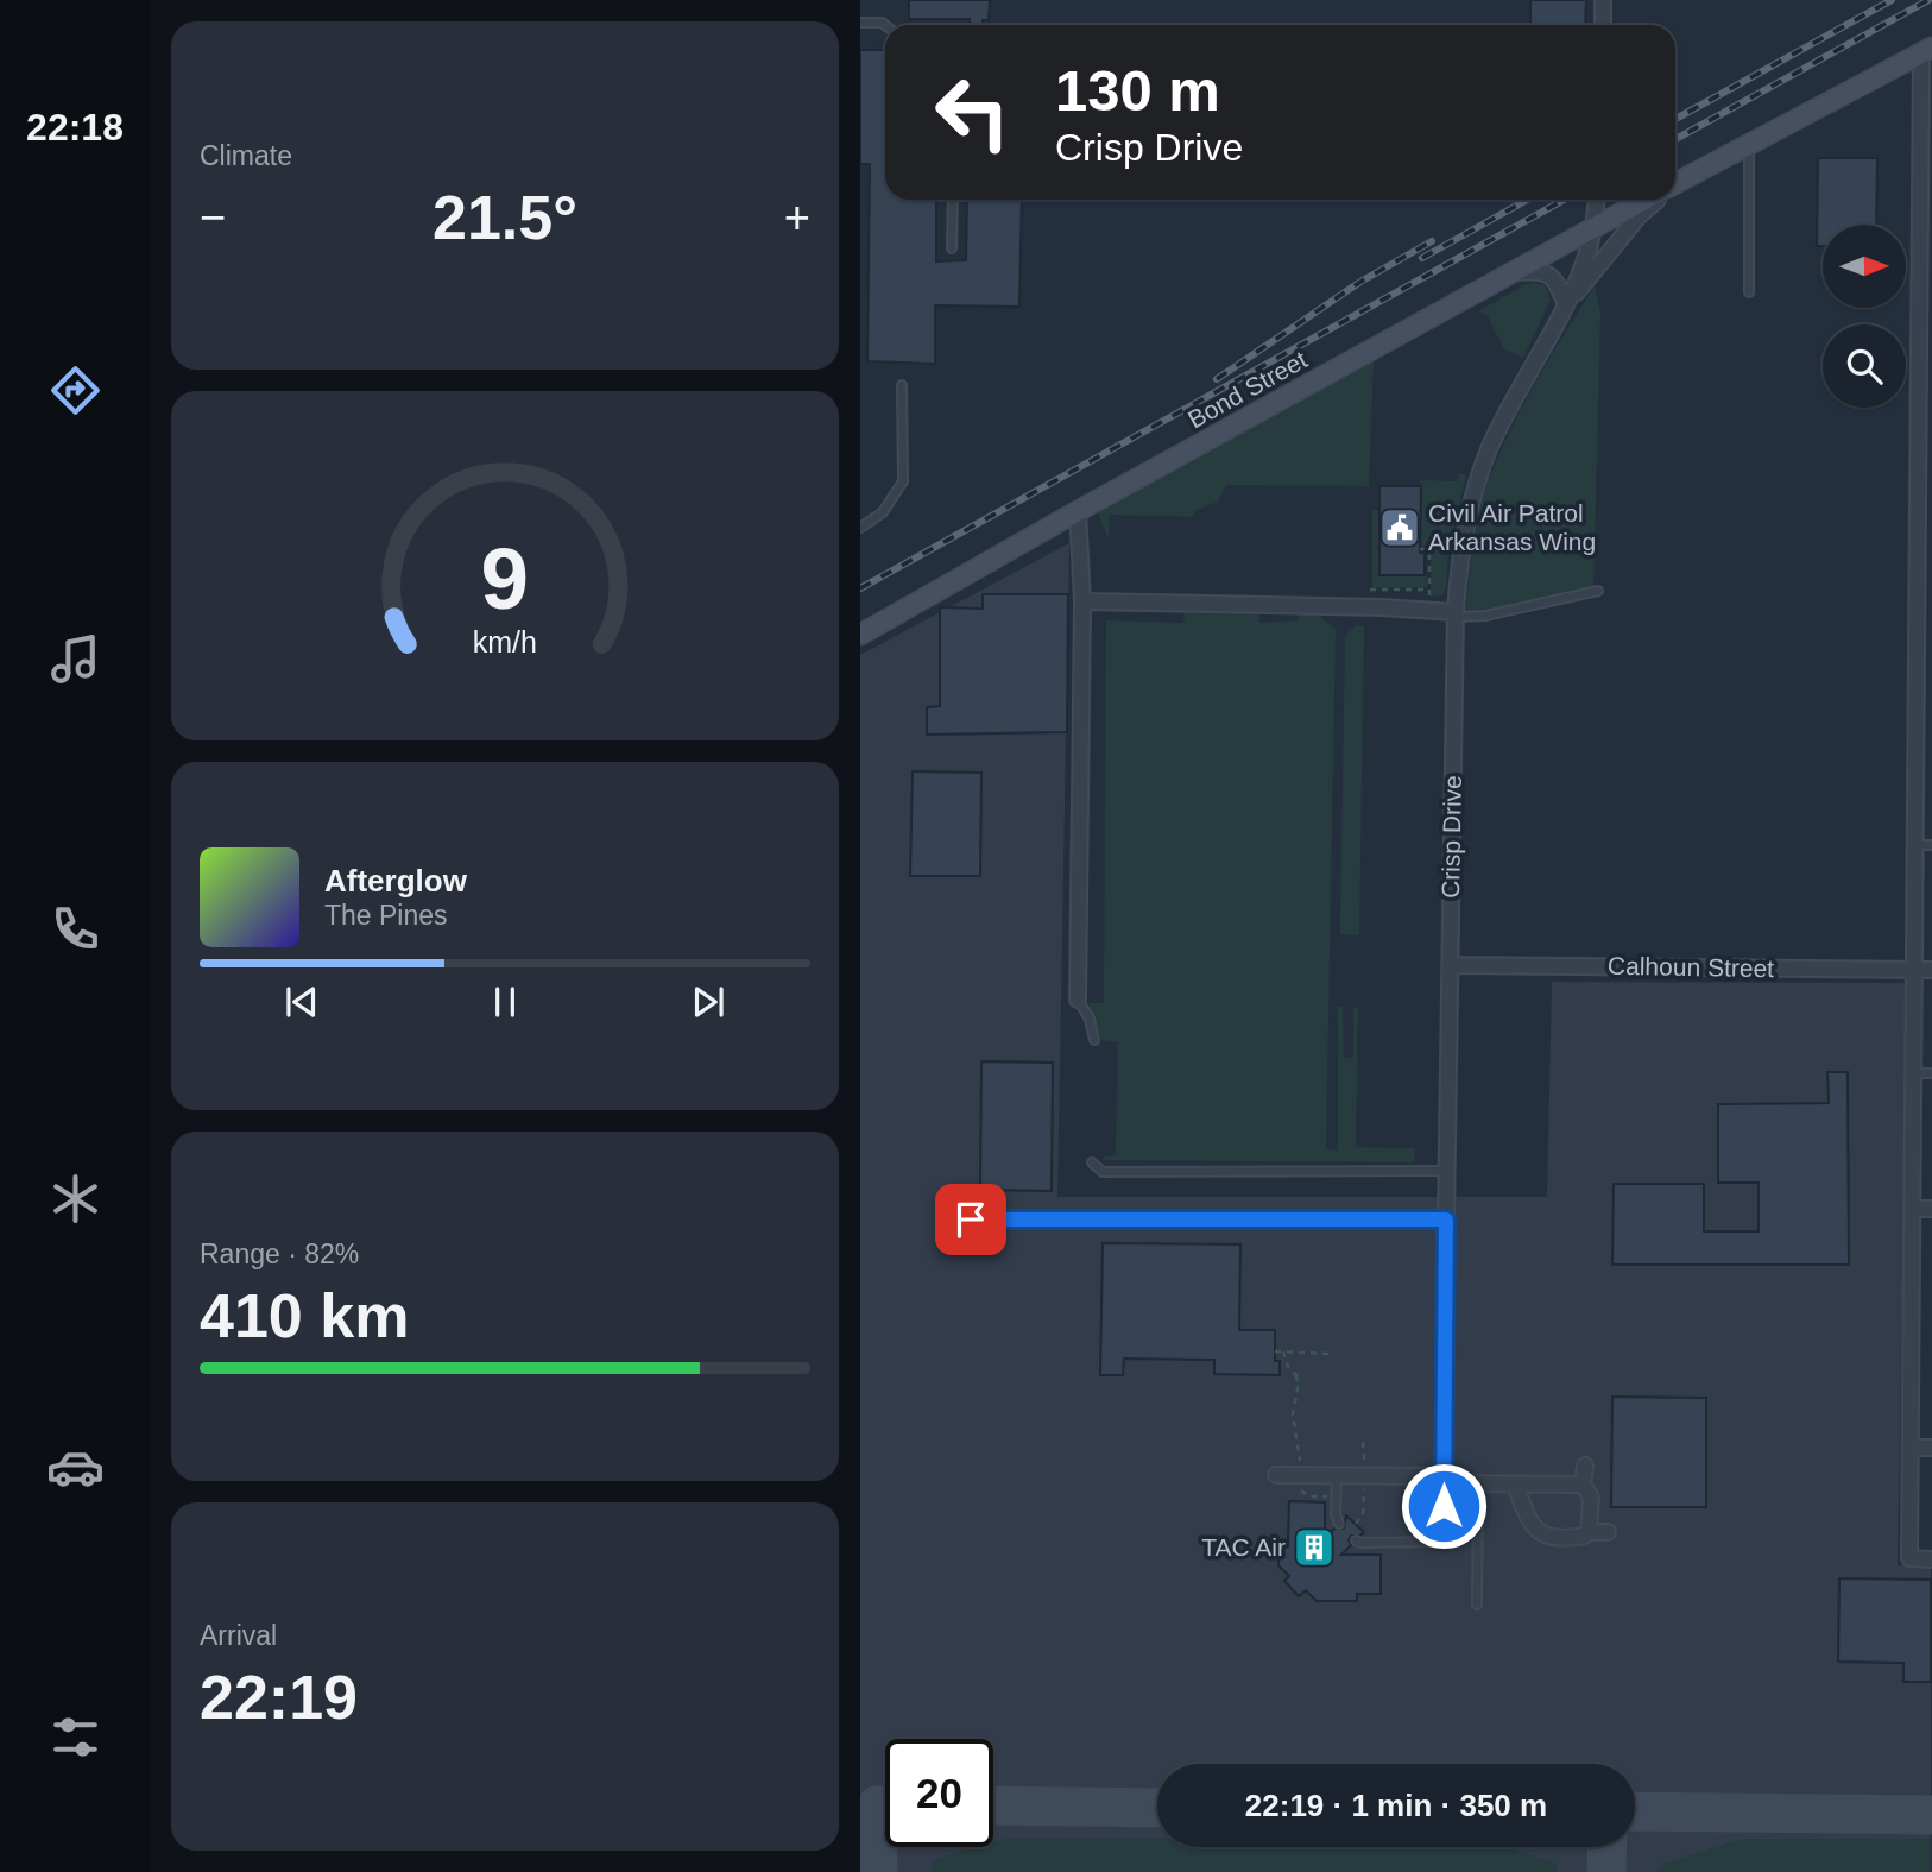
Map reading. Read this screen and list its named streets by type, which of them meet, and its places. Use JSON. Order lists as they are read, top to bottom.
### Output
{
  "streets": {
    "street": ["Bond Street", "Crisp Drive", "Calhoun Street"]
  },
  "crossings": [
    ["Bond Street", "Crisp Drive"],
    ["Crisp Drive", "Calhoun Street"]
  ],
  "places": {
    "public building": ["Civil Air Patrol Arkansas Wing"],
    "building": ["TAC Air"]
  },
  "north": "right",
  "page": {
    "tabs": "22:18",
    "tile": [
      "Climate",
      ["Range · 82%", "410 km"],
      ["Arrival", "22:19"]
    ],
    "turn": ["130 m", "Crisp Drive"],
    "heat": ["−", "21.5°", "+"],
    "song": ["Afterglow", "The Pines"],
    "limit": "20",
    "trip": "22:19 · 1 min · 350 m",
    "gauge": ["9", "km/h"]
  }
}
